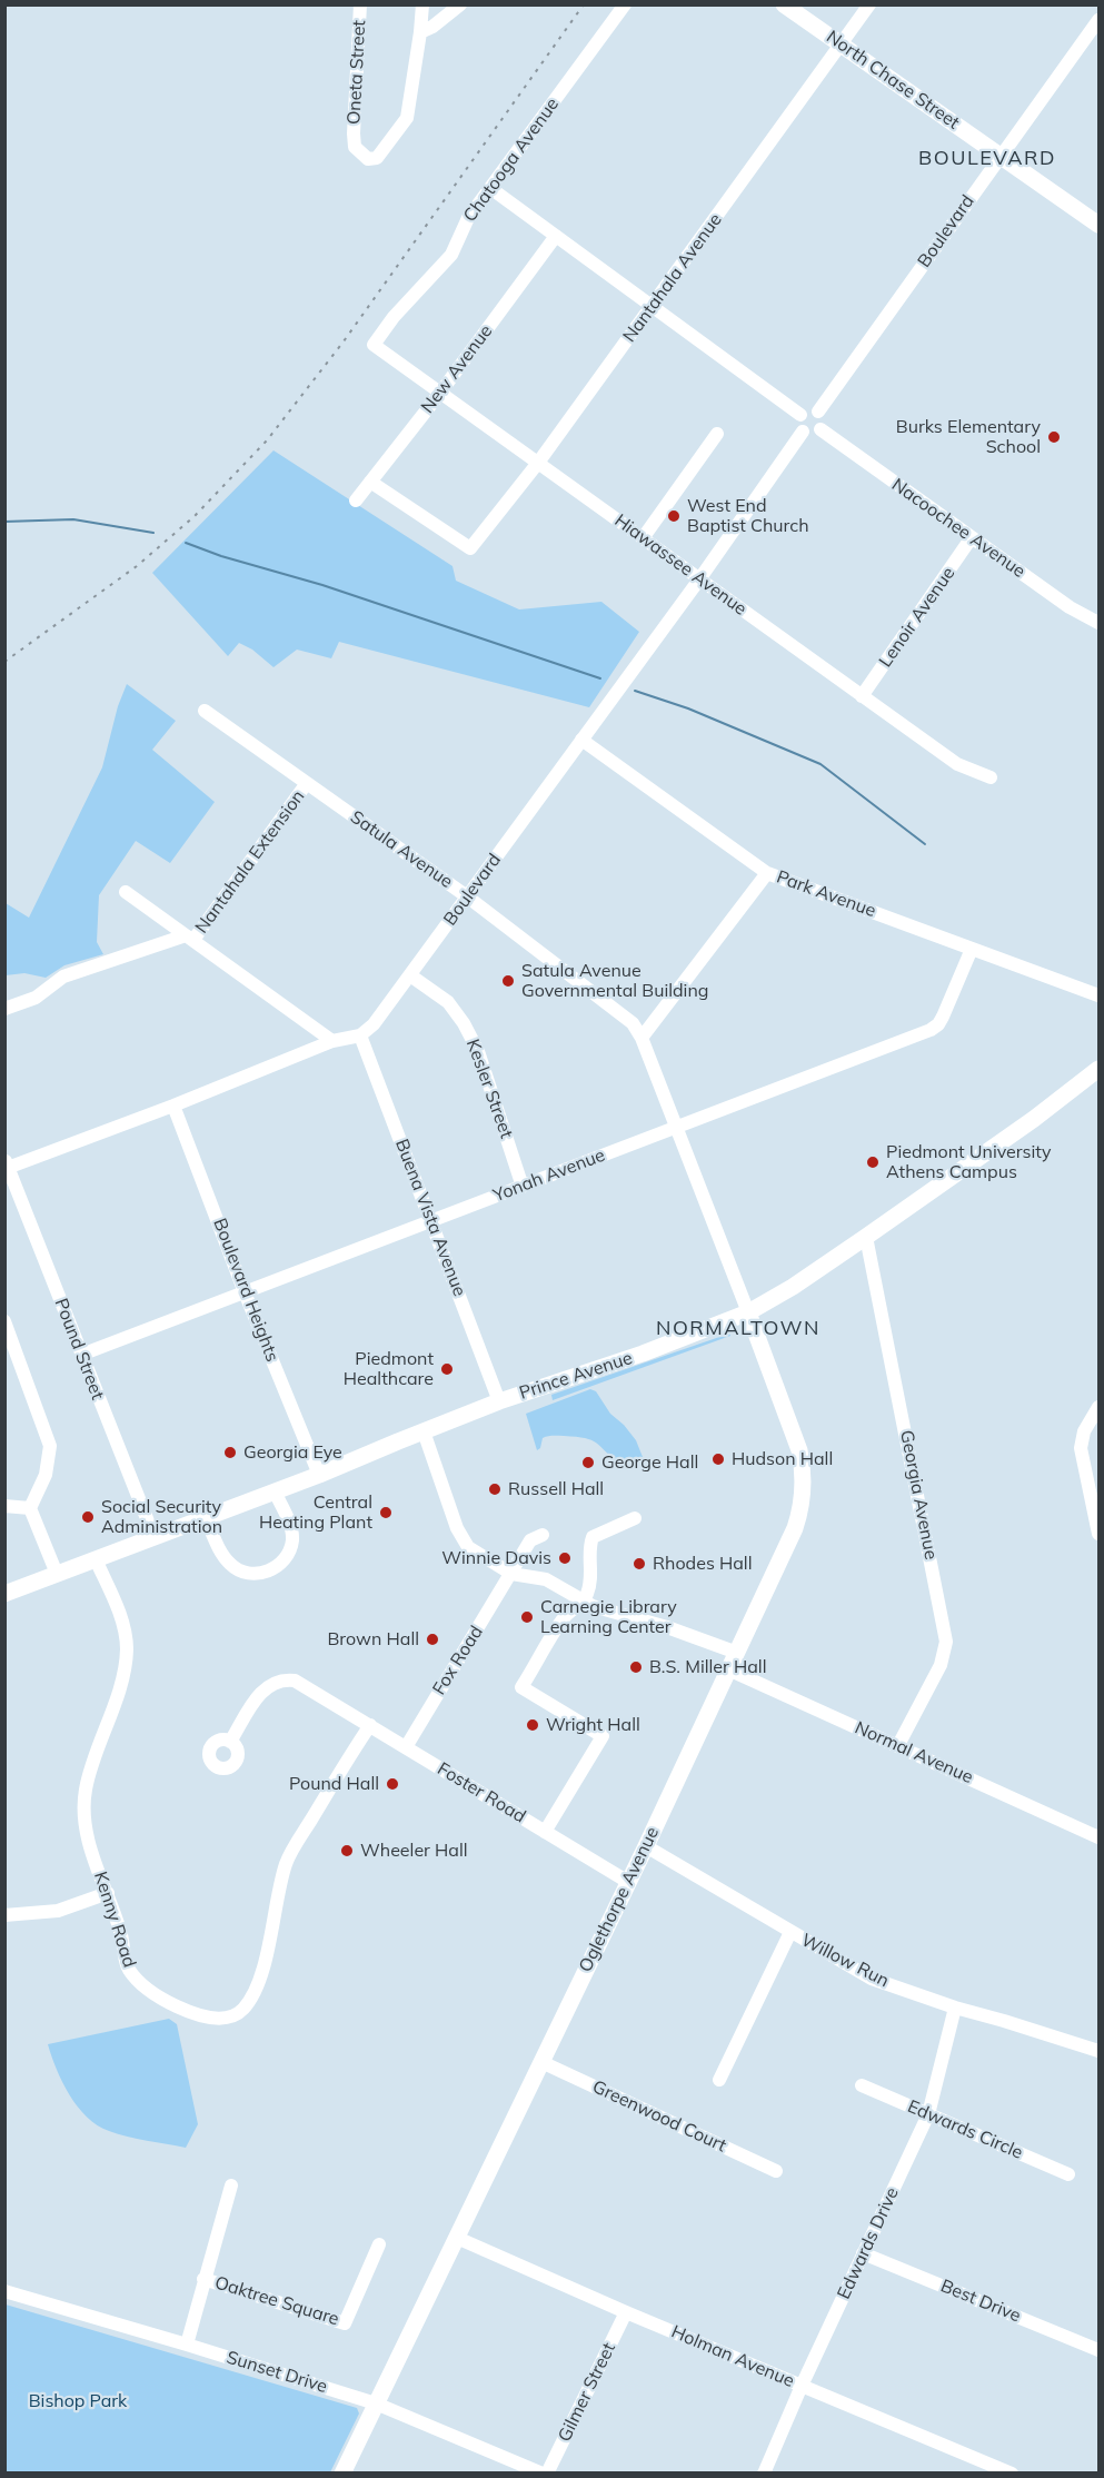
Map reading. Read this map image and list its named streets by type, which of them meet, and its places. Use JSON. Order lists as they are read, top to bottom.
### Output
{
  "streets": {
    "main road": ["North Chase Street", "Prince Avenue", "Oglethorpe Avenue"],
    "street": [
      "Oneta Street",
      "Chatooga Avenue",
      "Boulevard",
      "Nantahala Avenue",
      "New Avenue",
      "Nacoochee Avenue",
      "Hiawassee Avenue",
      "Lenoir Avenue",
      "Satula Avenue",
      "Nantahala Extension",
      "Park Avenue",
      "Kesler Street",
      "Yonah Avenue",
      "Buena Vista Avenue",
      "Boulevard Heights",
      "Pound Street",
      "Georgia Avenue",
      "Fox Road",
      "Normal Avenue",
      "Foster Road",
      "Kenny Road",
      "Willow Run",
      "Greenwood Court",
      "Edwards Circle",
      "Edwards Drive",
      "Oaktree Square",
      "Best Drive",
      "Holman Avenue",
      "Sunset Drive",
      "Gilmer Street"
    ]
  },
  "crossings": [
    ["North Chase Street", "Boulevard"],
    ["North Chase Street", "Nantahala Avenue"],
    ["Chatooga Avenue", "Hiawassee Avenue"],
    ["Boulevard", "Nacoochee Avenue"],
    ["Boulevard", "Hiawassee Avenue"],
    ["Boulevard", "Satula Avenue"],
    ["Boulevard", "Park Avenue"],
    ["Boulevard", "Kesler Street"],
    ["Boulevard", "Buena Vista Avenue"],
    ["Nantahala Avenue", "New Avenue"],
    ["Nantahala Avenue", "Hiawassee Avenue"],
    ["New Avenue", "Hiawassee Avenue"],
    ["Nacoochee Avenue", "Lenoir Avenue"],
    ["Hiawassee Avenue", "Lenoir Avenue"],
    ["Satula Avenue", "Nantahala Extension"],
    ["Satula Avenue", "Yonah Avenue"],
    ["Satula Avenue", "Prince Avenue"],
    ["Satula Avenue", "Oglethorpe Avenue"],
    ["Park Avenue", "Yonah Avenue"],
    ["Kesler Street", "Yonah Avenue"],
    ["Yonah Avenue", "Buena Vista Avenue"],
    ["Yonah Avenue", "Boulevard Heights"],
    ["Yonah Avenue", "Pound Street"],
    ["Buena Vista Avenue", "Prince Avenue"],
    ["Boulevard Heights", "Prince Avenue"],
    ["Pound Street", "Prince Avenue"],
    ["Prince Avenue", "Georgia Avenue"],
    ["Prince Avenue", "Oglethorpe Avenue"],
    ["Prince Avenue", "Kenny Road"],
    ["Georgia Avenue", "Normal Avenue"],
    ["Fox Road", "Foster Road"],
    ["Normal Avenue", "Oglethorpe Avenue"],
    ["Foster Road", "Oglethorpe Avenue"],
    ["Foster Road", "Kenny Road"],
    ["Oglethorpe Avenue", "Willow Run"],
    ["Oglethorpe Avenue", "Greenwood Court"],
    ["Oglethorpe Avenue", "Holman Avenue"],
    ["Oglethorpe Avenue", "Sunset Drive"],
    ["Willow Run", "Edwards Drive"],
    ["Edwards Circle", "Edwards Drive"],
    ["Edwards Drive", "Best Drive"],
    ["Edwards Drive", "Holman Avenue"],
    ["Oaktree Square", "Sunset Drive"],
    ["Holman Avenue", "Gilmer Street"],
    ["Sunset Drive", "Gilmer Street"]
  ],
  "districts": ["BOULEVARD", "NORMALTOWN"],
  "parks": ["Bishop Park"],
  "places": [
    "Burks Elementary School",
    "West End Baptist Church",
    "Satula Avenue Governmental Building",
    "Piedmont University Athens Campus",
    "Piedmont Healthcare",
    "Georgia Eye",
    "Hudson Hall",
    "George Hall",
    "Russell Hall",
    "Central Heating Plant",
    "Social Security Administration",
    "Winnie Davis",
    "Rhodes Hall",
    "Carnegie Library Learning Center",
    "Brown Hall",
    "B.S. Miller Hall",
    "Wright Hall",
    "Pound Hall",
    "Wheeler Hall"
  ]
}
